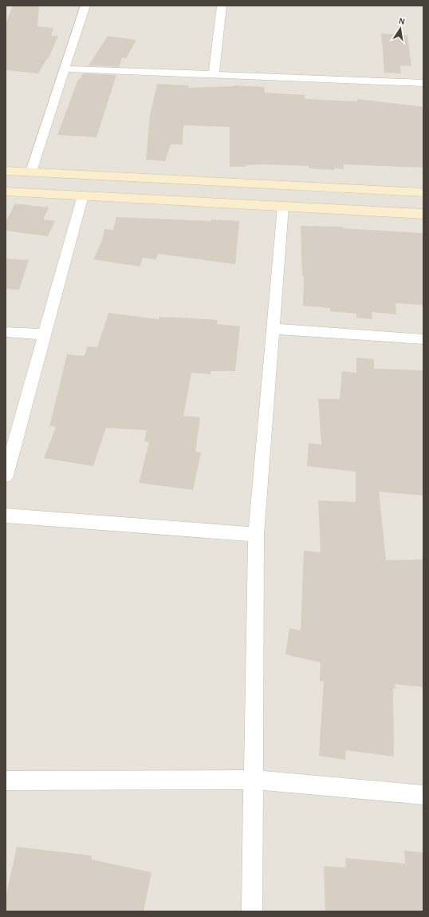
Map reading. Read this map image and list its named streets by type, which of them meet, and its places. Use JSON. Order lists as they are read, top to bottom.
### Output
{
  "north": "top"
}
